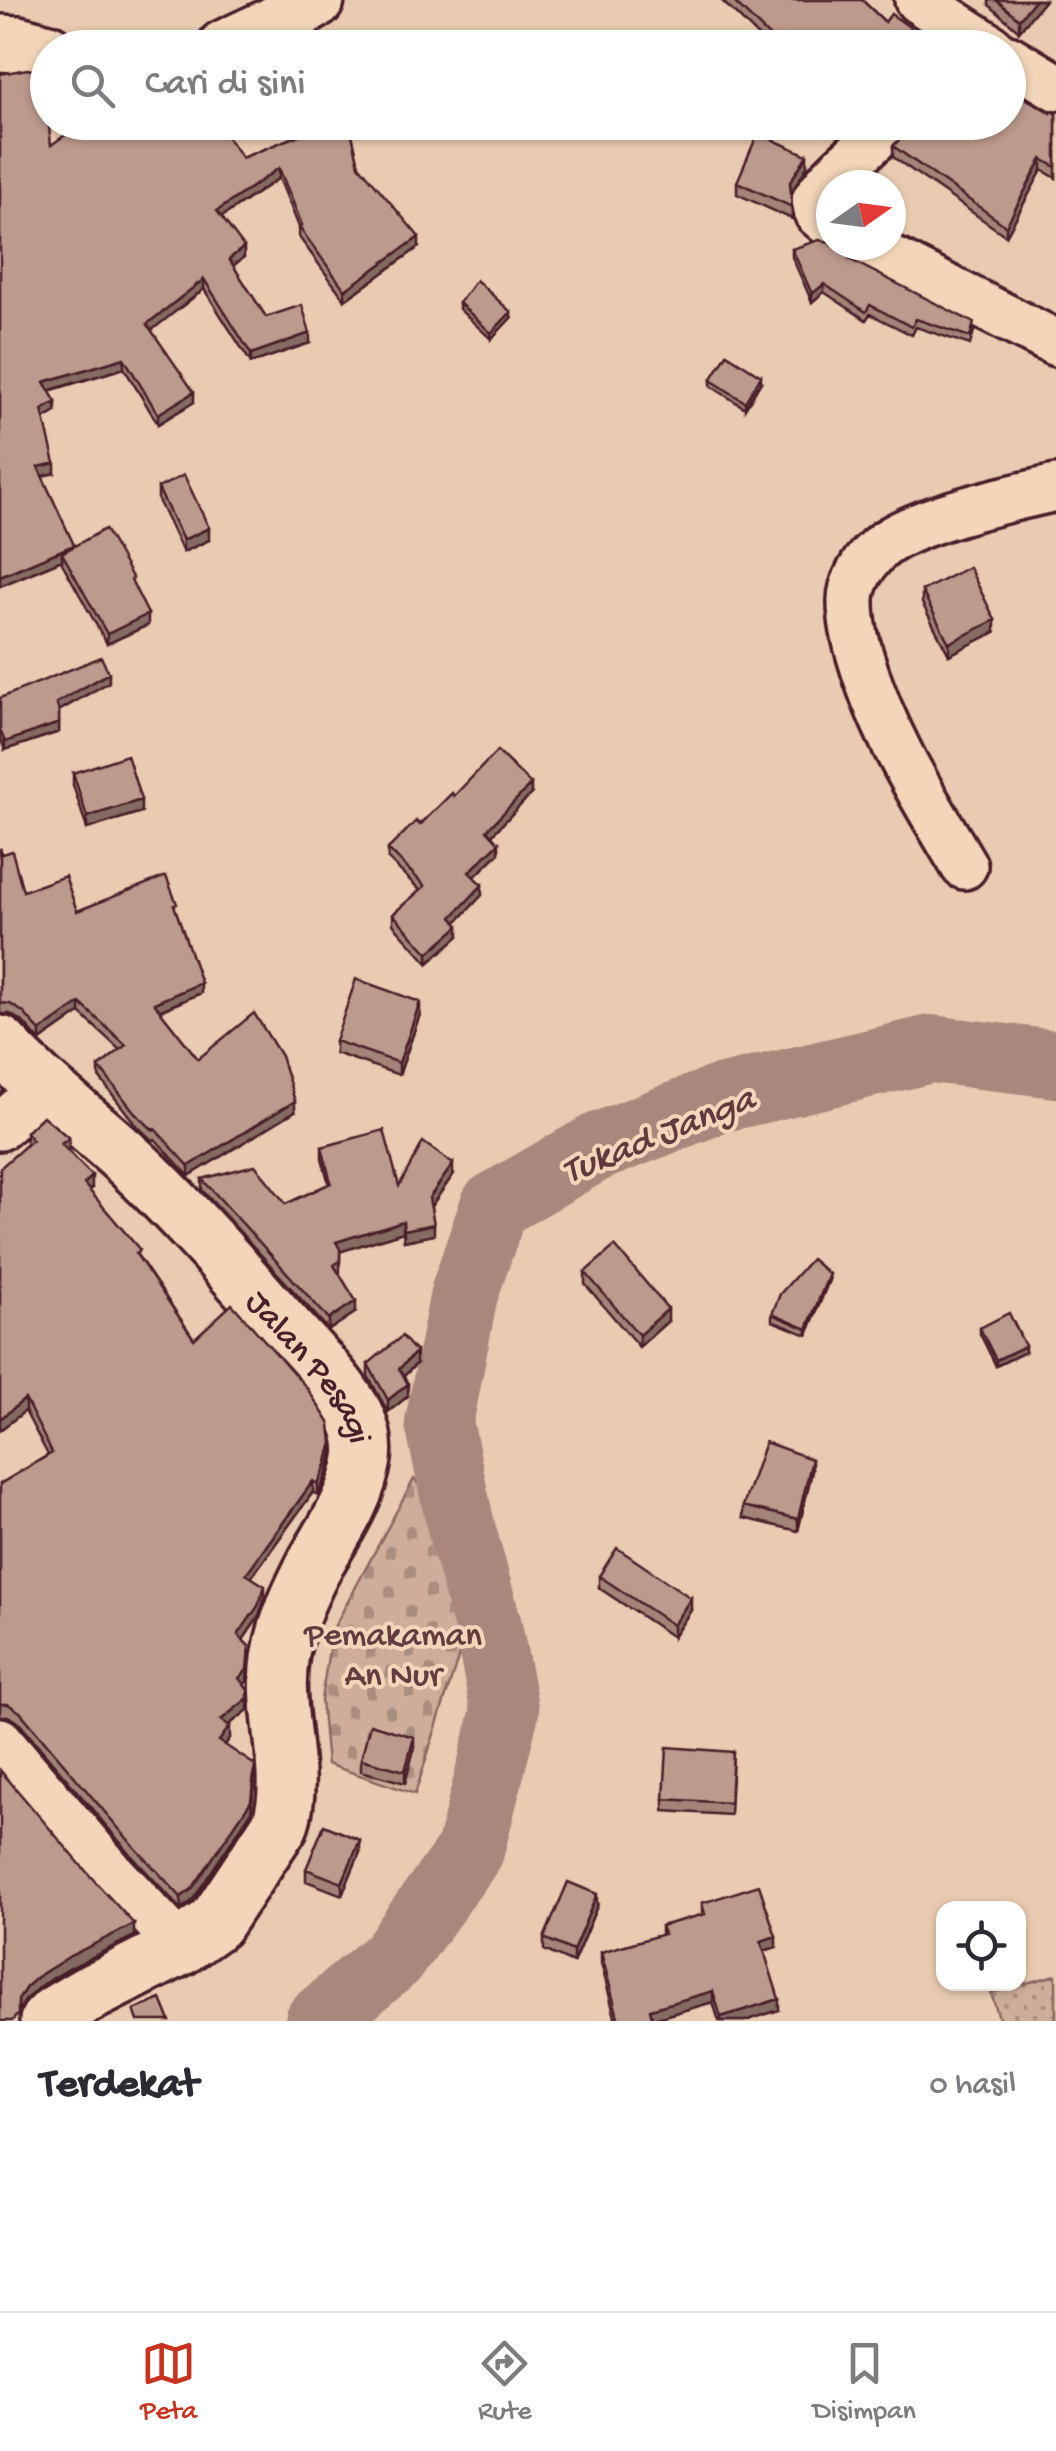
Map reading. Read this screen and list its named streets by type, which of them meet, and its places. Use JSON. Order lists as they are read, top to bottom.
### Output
{
  "streets": {
    "street": ["Jalan Pesagi"]
  },
  "water": ["Tukad Janga"],
  "parks": ["Pemakaman An Nur"],
  "north": "right",
  "page": {
    "search": "Cari di sini",
    "heading": ["Terdekat", "0 hasil"],
    "nav": ["Peta", "Rute", "Disimpan"]
  }
}
